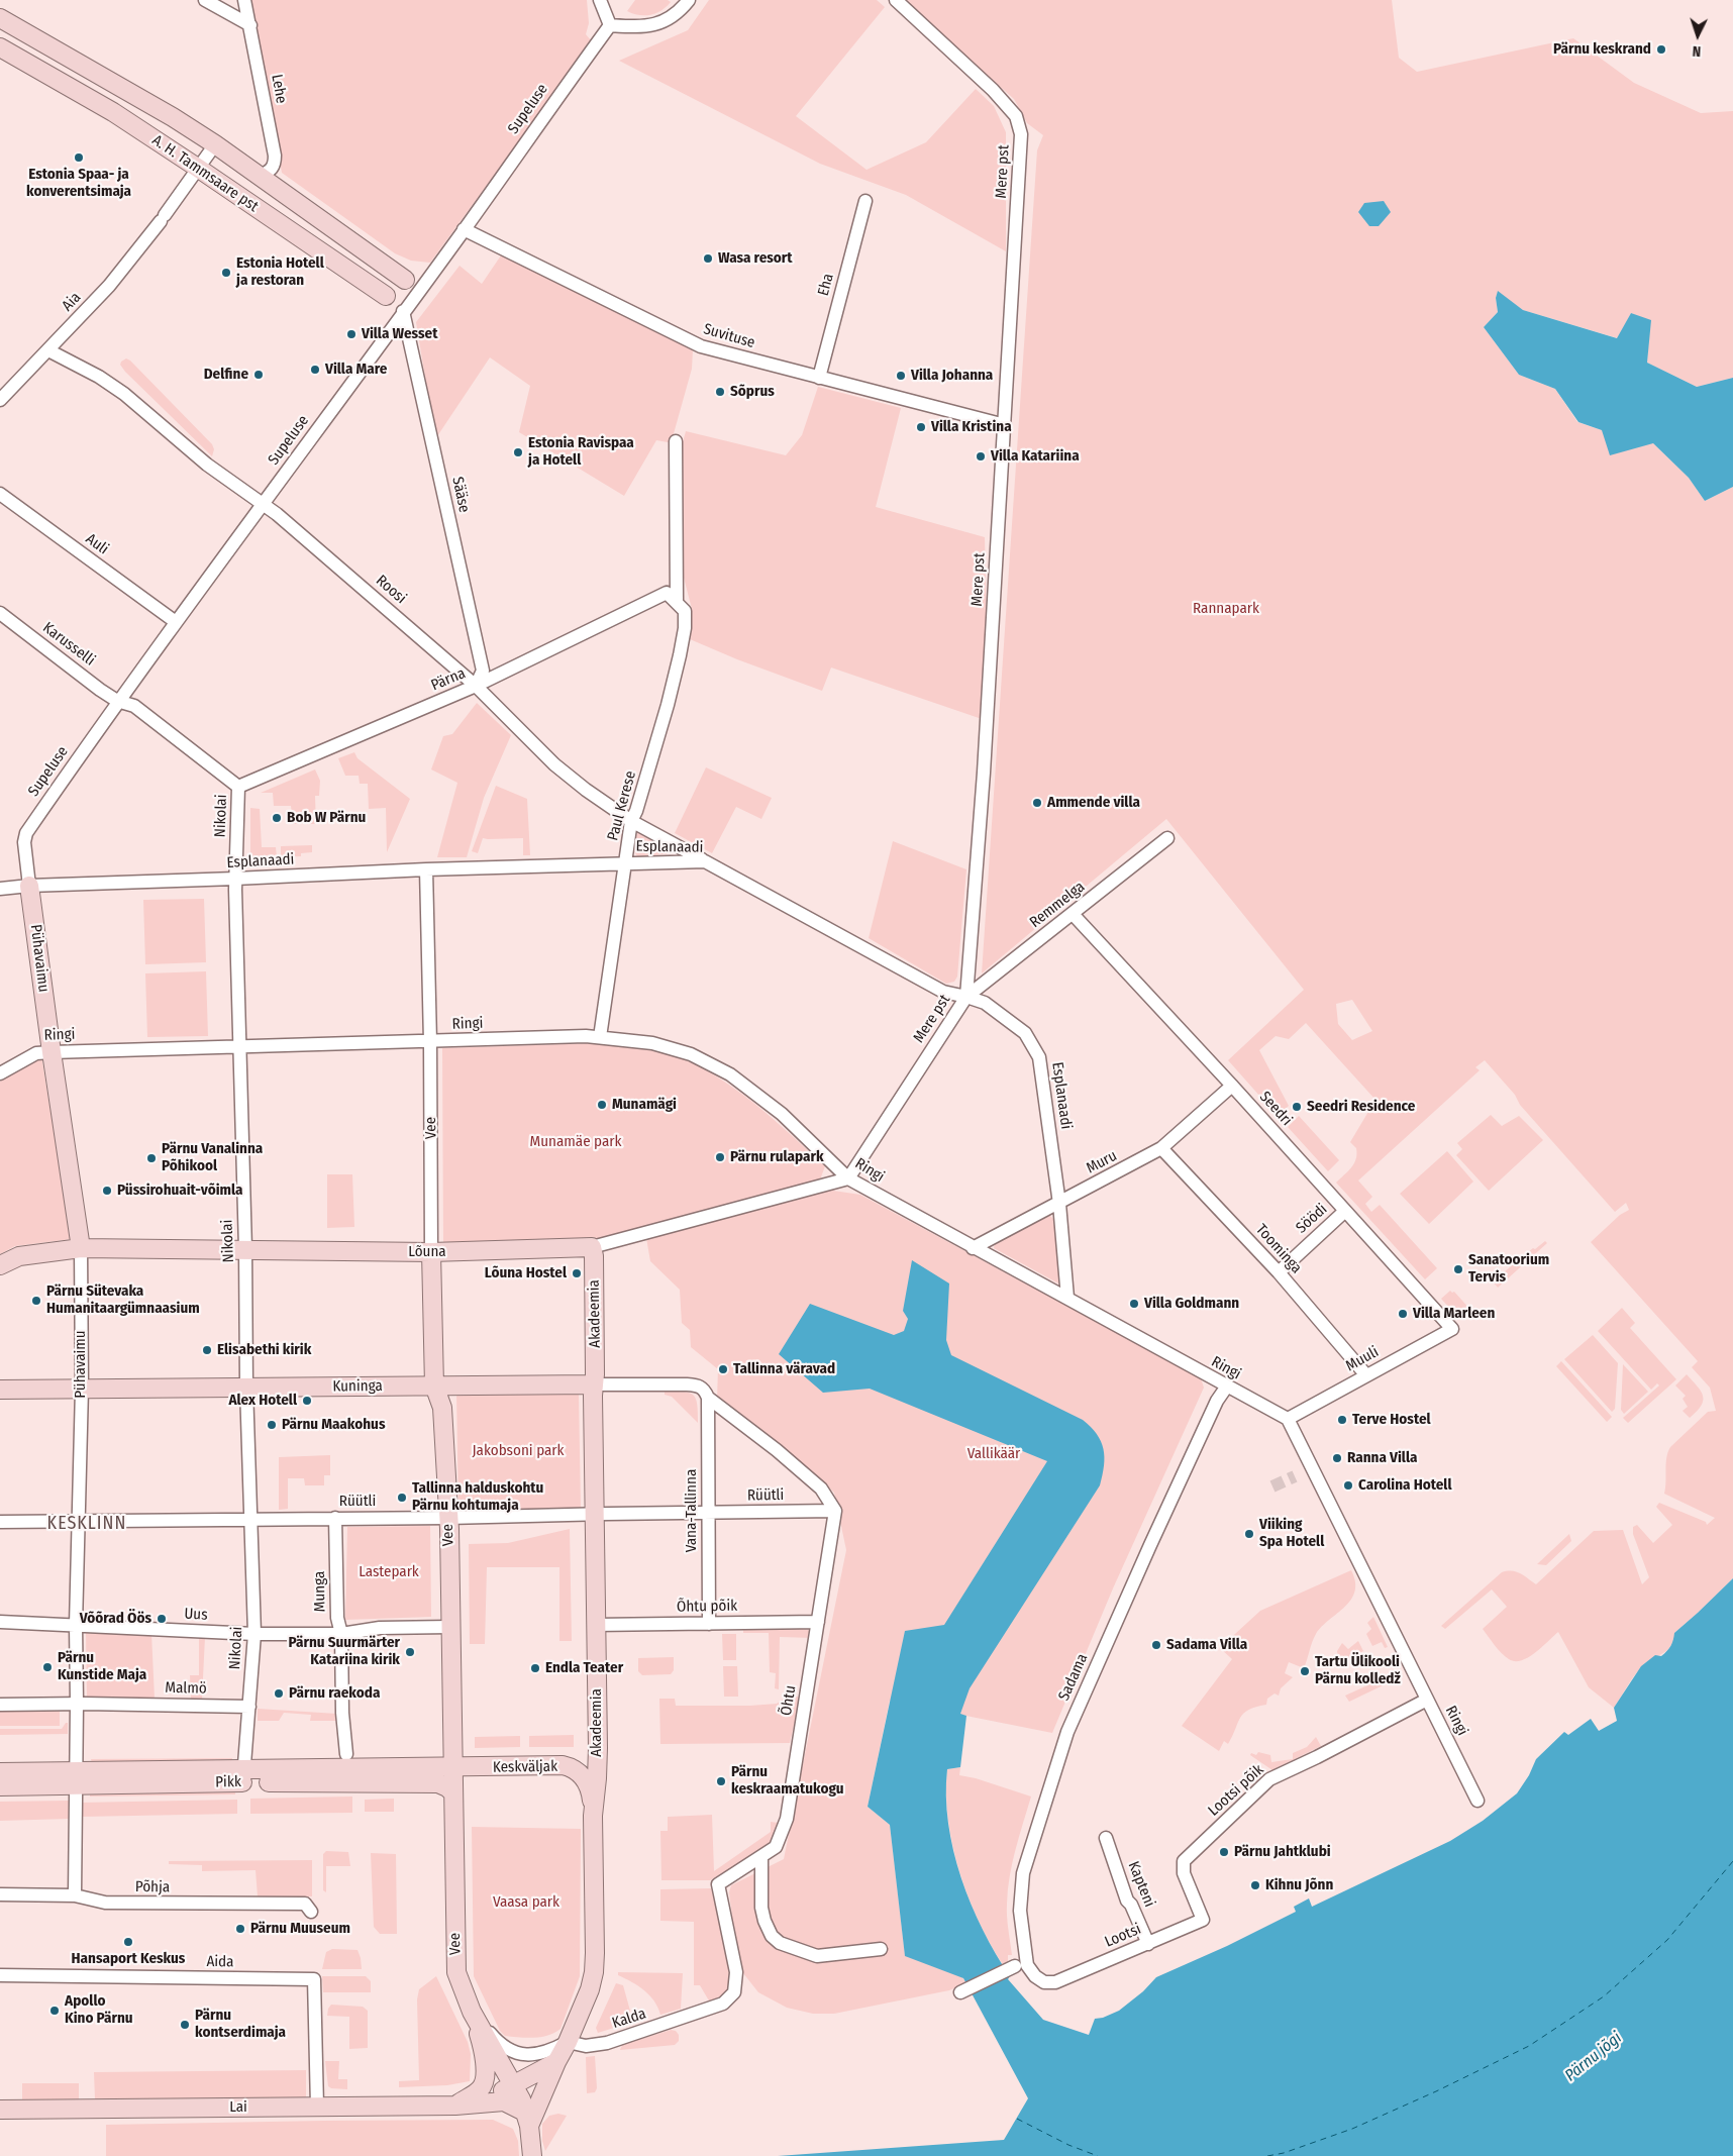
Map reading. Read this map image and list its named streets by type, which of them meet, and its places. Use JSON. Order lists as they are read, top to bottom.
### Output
{
  "streets": {
    "street": [
      "Lehe",
      "Supeluse",
      "Mere pst",
      "A. H. Tammsaare pst",
      "Eha",
      "Aia",
      "Suvituse",
      "Sääse",
      "Auli",
      "Roosi",
      "Karusselli",
      "Pärna",
      "Paul Kerese",
      "Nikolai",
      "Esplanaadi",
      "Remmelga",
      "Pühavaimu",
      "Ringi",
      "Seedri",
      "Vee",
      "Muru",
      "Söödi",
      "Toominga",
      "Lõuna",
      "Akadeemia",
      "Muuli",
      "Kuninga",
      "Rüütli",
      "Vana-Tallinna",
      "Munga",
      "Õhtu põik",
      "Uus",
      "Sadama",
      "Malmö",
      "Õhtu",
      "Keskväljak",
      "Pikk",
      "Lootsi põik",
      "Kapteni",
      "Põhja",
      "Lootsi",
      "Aida",
      "Kalda",
      "Lai"
    ]
  },
  "crossings": [
    ["Lehe", "A. H. Tammsaare pst"],
    ["Supeluse", "A. H. Tammsaare pst"],
    ["Supeluse", "Suvituse"],
    ["Supeluse", "Sääse"],
    ["Supeluse", "Auli"],
    ["Supeluse", "Roosi"],
    ["Supeluse", "Karusselli"],
    ["Supeluse", "Nikolai"],
    ["Supeluse", "Esplanaadi"],
    ["Supeluse", "Pühavaimu"],
    ["Mere pst", "Suvituse"],
    ["Mere pst", "Esplanaadi"],
    ["Mere pst", "Remmelga"],
    ["Mere pst", "Ringi"],
    ["Mere pst", "Lõuna"],
    ["A. H. Tammsaare pst", "Aia"],
    ["A. H. Tammsaare pst", "Sääse"],
    ["Eha", "Suvituse"],
    ["Aia", "Roosi"],
    ["Sääse", "Roosi"],
    ["Sääse", "Pärna"],
    ["Roosi", "Pärna"],
    ["Roosi", "Paul Kerese"],
    ["Roosi", "Esplanaadi"],
    ["Karusselli", "Nikolai"],
    ["Pärna", "Paul Kerese"],
    ["Pärna", "Nikolai"],
    ["Paul Kerese", "Esplanaadi"],
    ["Paul Kerese", "Ringi"],
    ["Nikolai", "Esplanaadi"],
    ["Nikolai", "Ringi"],
    ["Nikolai", "Lõuna"],
    ["Nikolai", "Kuninga"],
    ["Nikolai", "Rüütli"],
    ["Nikolai", "Uus"],
    ["Nikolai", "Malmö"],
    ["Nikolai", "Pikk"],
    ["Esplanaadi", "Remmelga"],
    ["Esplanaadi", "Pühavaimu"],
    ["Esplanaadi", "Ringi"],
    ["Esplanaadi", "Vee"],
    ["Esplanaadi", "Muru"],
    ["Remmelga", "Seedri"],
    ["Pühavaimu", "Ringi"],
    ["Pühavaimu", "Lõuna"],
    ["Pühavaimu", "Kuninga"],
    ["Pühavaimu", "Rüütli"],
    ["Pühavaimu", "Uus"],
    ["Pühavaimu", "Malmö"],
    ["Pühavaimu", "Pikk"],
    ["Pühavaimu", "Põhja"],
    ["Ringi", "Vee"],
    ["Ringi", "Muru"],
    ["Ringi", "Lõuna"],
    ["Ringi", "Muuli"],
    ["Ringi", "Sadama"],
    ["Ringi", "Lootsi põik"],
    ["Seedri", "Muru"],
    ["Seedri", "Söödi"],
    ["Seedri", "Muuli"],
    ["Vee", "Lõuna"],
    ["Vee", "Akadeemia"],
    ["Vee", "Kuninga"],
    ["Vee", "Rüütli"],
    ["Vee", "Uus"],
    ["Vee", "Keskväljak"],
    ["Vee", "Pikk"],
    ["Vee", "Lai"],
    ["Muru", "Toominga"],
    ["Söödi", "Toominga"],
    ["Toominga", "Muuli"],
    ["Lõuna", "Akadeemia"],
    ["Akadeemia", "Kuninga"],
    ["Akadeemia", "Rüütli"],
    ["Akadeemia", "Õhtu põik"],
    ["Akadeemia", "Keskväljak"],
    ["Akadeemia", "Kalda"],
    ["Akadeemia", "Lai"],
    ["Kuninga", "Vana-Tallinna"],
    ["Rüütli", "Vana-Tallinna"],
    ["Rüütli", "Munga"],
    ["Rüütli", "Õhtu"],
    ["Vana-Tallinna", "Õhtu põik"],
    ["Munga", "Uus"],
    ["Õhtu põik", "Õhtu"],
    ["Sadama", "Lootsi"],
    ["Õhtu", "Kalda"],
    ["Keskväljak", "Pikk"],
    ["Lootsi põik", "Lootsi"],
    ["Kapteni", "Lootsi"],
    ["Aida", "Lai"]
  ],
  "districts": ["KESKLINN"],
  "water": ["Pärnu jõgi"],
  "parks": [
    "Rannapark",
    "Munamäe park",
    "Jakobsoni park",
    "Vallikäär",
    "Lastepark",
    "Vaasa park"
  ],
  "places": [
    "Pärnu keskrand",
    "Estonia Spaa- ja konverentsimaja",
    "Wasa resort",
    "Estonia Hotell ja restoran",
    "Villa Wesset",
    "Villa Mare",
    "Delfine",
    "Villa Johanna",
    "Sõprus",
    "Villa Kristina",
    "Estonia Ravispaa ja Hotell",
    "Villa Katariina",
    "Ammende villa",
    "Bob W Pärnu",
    "Munamägi",
    "Seedri Residence",
    "Pärnu rulapark",
    "Pärnu Vanalinna Põhikool",
    "Püssirohuait-võimla",
    "Sanatoorium Tervis",
    "Lõuna Hostel",
    "Pärnu Sütevaka Humanitaargümnaasium",
    "Villa Goldmann",
    "Villa Marleen",
    "Elisabethi kirik",
    "Tallinna väravad",
    "Alex Hotell",
    "Terve Hostel",
    "Pärnu Maakohus",
    "Ranna Villa",
    "Carolina Hotell",
    "Tallinna halduskohtu Pärnu kohtumaja",
    "Viiking Spa Hotell",
    "Võõrad Öös",
    "Sadama Villa",
    "Pärnu Suurmärter Katariina kirik",
    "Pärnu Kunstide Maja",
    "Endla Teater",
    "Tartu Ülikooli Pärnu kolledž",
    "Pärnu raekoda",
    "Pärnu keskraamatukogu",
    "Pärnu Jahtklubi",
    "Kihnu Jõnn",
    "Pärnu Muuseum",
    "Hansaport Keskus",
    "Apollo Kino Pärnu",
    "Pärnu kontserdimaja"
  ],
  "north": "bottom"
}
